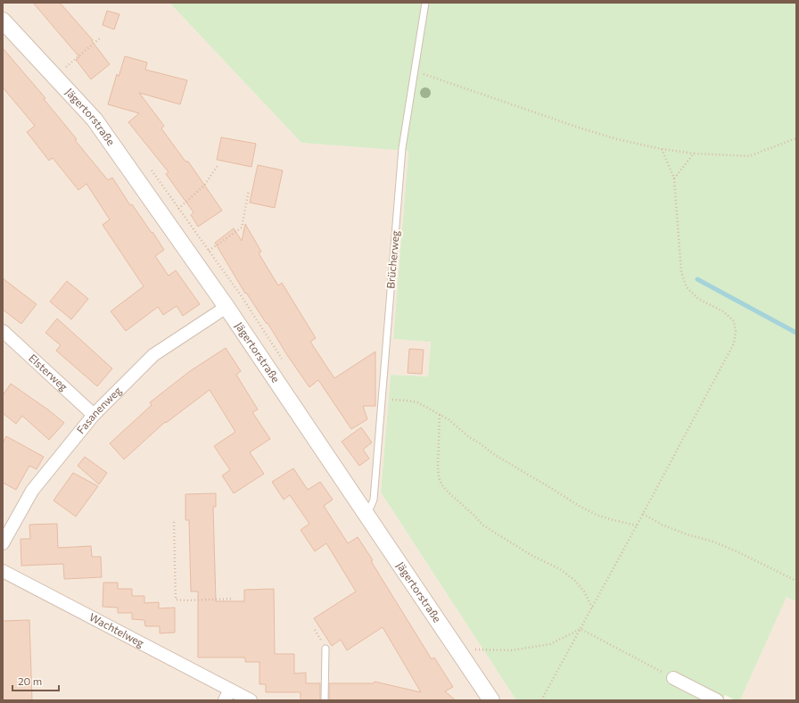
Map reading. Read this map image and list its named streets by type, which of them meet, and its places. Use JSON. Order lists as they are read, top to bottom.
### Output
{
  "streets": {
    "street": [
      "Jägertorstraße",
      "Elsterweg",
      "Fasanenweg",
      "Wachtelweg"
    ],
    "lane": ["Brücherweg"]
  },
  "crossings": [
    ["Jägertorstraße", "Brücherweg"],
    ["Jägertorstraße", "Fasanenweg"],
    ["Elsterweg", "Fasanenweg"]
  ],
  "scale_bar": "20 m"
}
